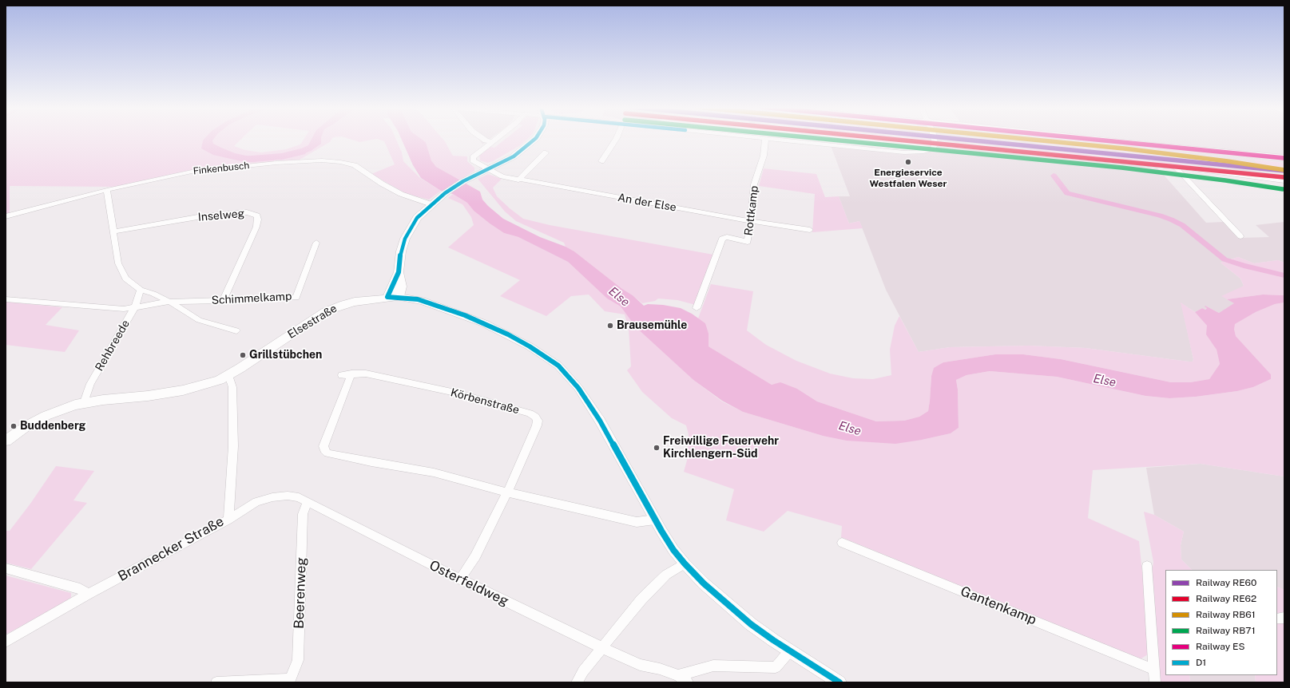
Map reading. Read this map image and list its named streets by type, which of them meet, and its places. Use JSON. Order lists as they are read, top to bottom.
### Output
{
  "streets": {
    "main road": ["Elsestraße"],
    "street": [
      "Finkenbusch",
      "An der Else",
      "Rottkamp",
      "Inselweg",
      "Schimmelkamp",
      "Rehbreede",
      "Körbenstraße",
      "Brannecker Straße",
      "Osterfeldweg",
      "Beerenweg",
      "Gantenkamp"
    ]
  },
  "crossings": [
    ["An der Else", "Rottkamp"],
    ["Inselweg", "Schimmelkamp"],
    ["Schimmelkamp", "Rehbreede"],
    ["Elsestraße", "Rehbreede"],
    ["Elsestraße", "Brannecker Straße"],
    ["Körbenstraße", "Osterfeldweg"],
    ["Brannecker Straße", "Osterfeldweg"],
    ["Osterfeldweg", "Beerenweg"]
  ],
  "water": ["Else"],
  "places": [
    "Energieservice Westfalen Weser",
    "Brausemühle",
    "Grillstübchen",
    "Buddenberg",
    "Freiwillige Feuerwehr Kirchlengern-Süd"
  ],
  "lines": [
    "rail line RE60",
    "rail line RE62",
    "rail line RB61",
    "rail line RB71",
    "rail line ES",
    "transit line D1"
  ],
  "legend": [
    "Railway RE60",
    "Railway RE62",
    "Railway RB61",
    "Railway RB71",
    "Railway ES",
    "D1"
  ]
}
